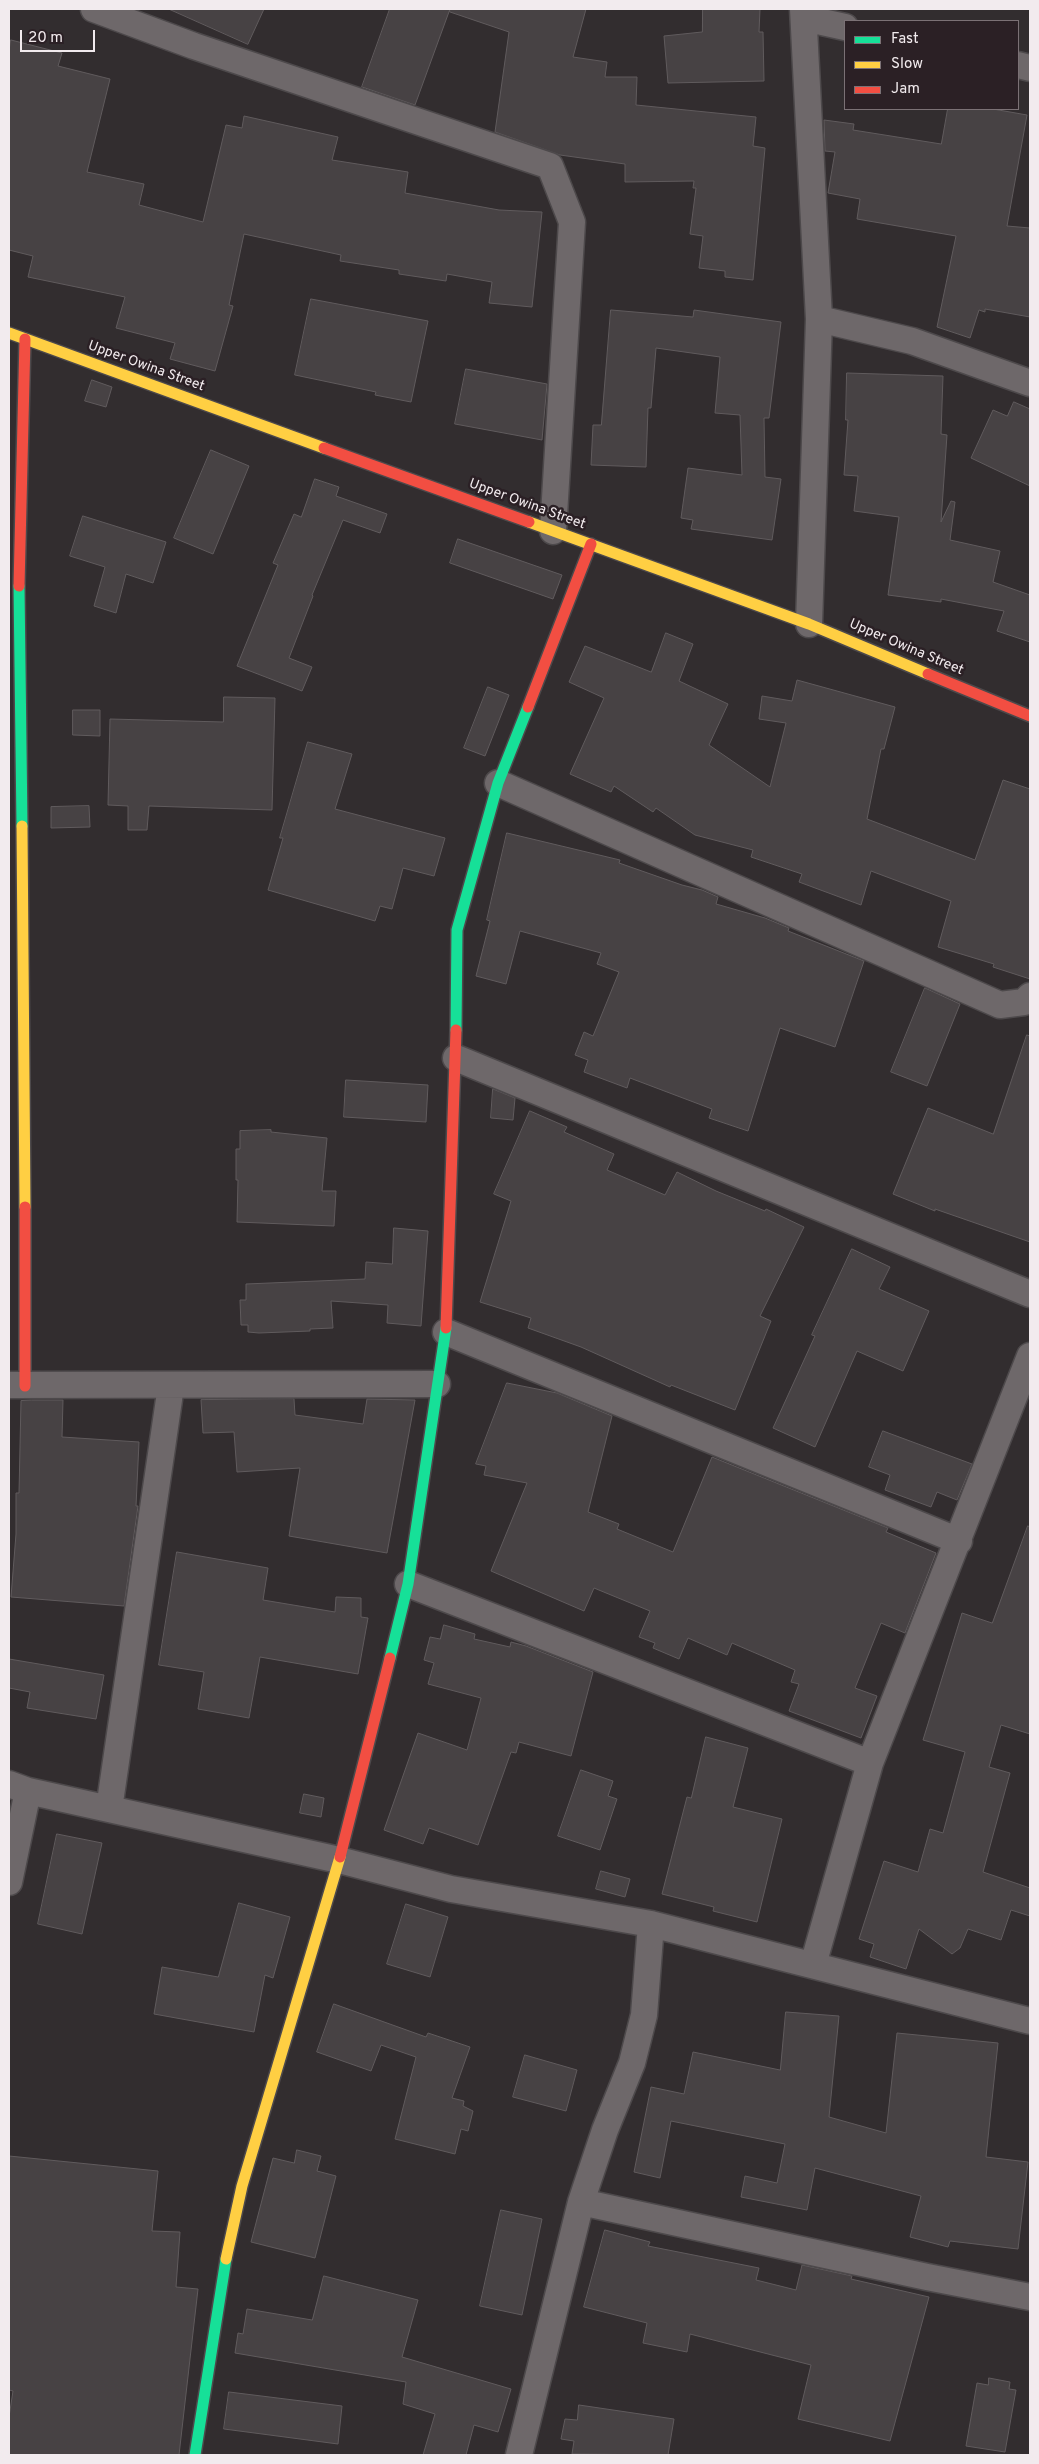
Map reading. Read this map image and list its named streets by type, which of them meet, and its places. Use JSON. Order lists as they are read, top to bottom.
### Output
{
  "streets": {
    "street": ["Upper Owina Street"]
  },
  "legend": ["Fast", "Slow", "Jam"],
  "scale_bar": "20 m"
}
